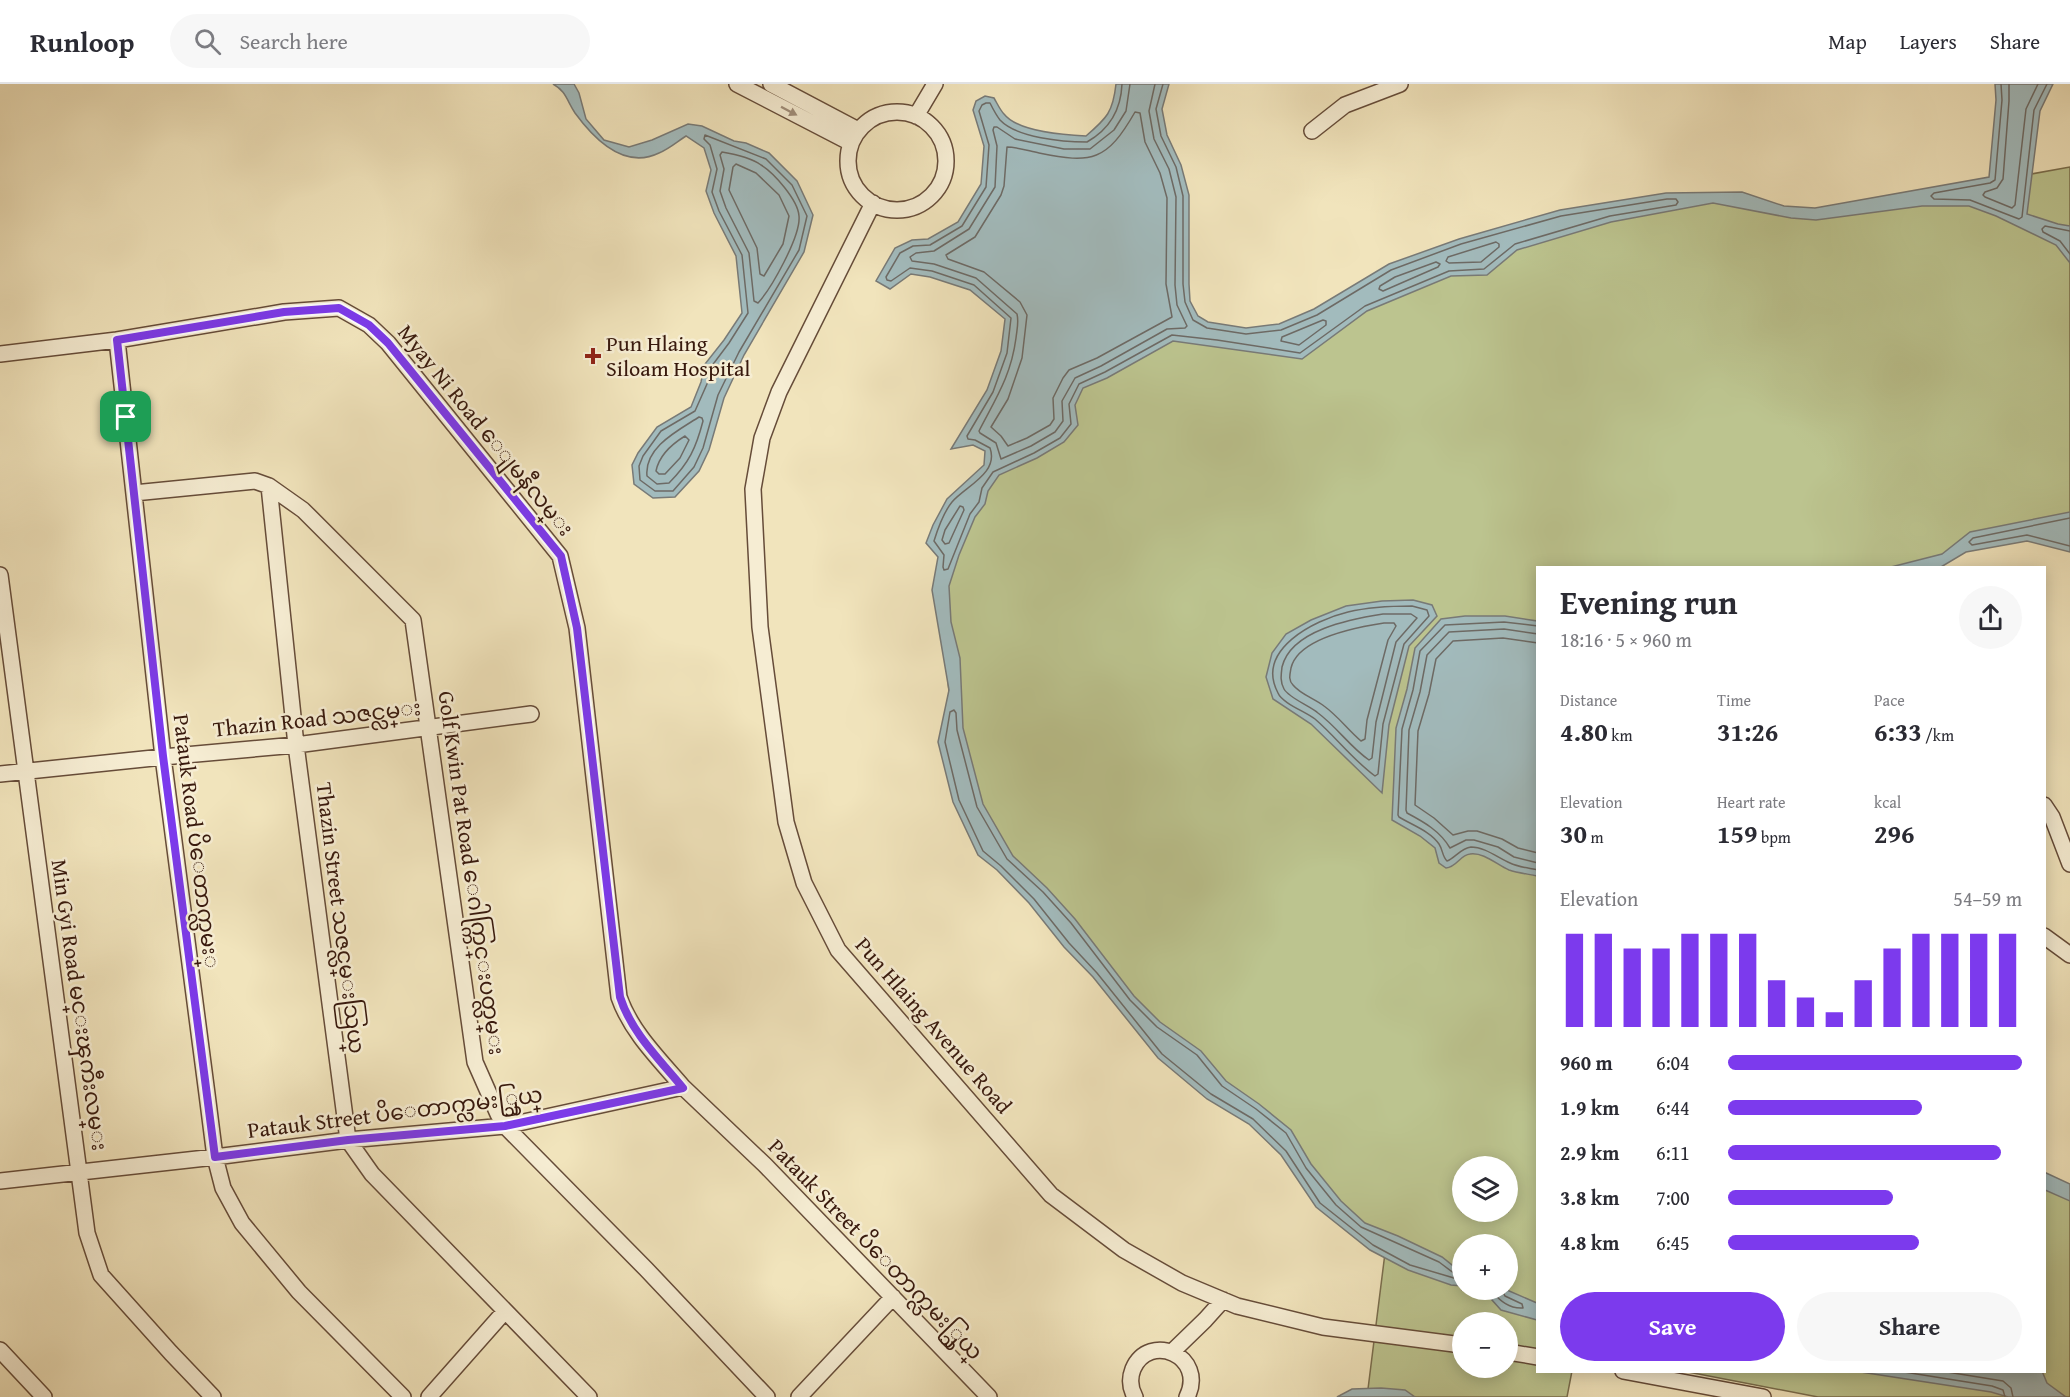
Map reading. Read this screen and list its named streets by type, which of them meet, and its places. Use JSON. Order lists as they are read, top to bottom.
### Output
{
  "streets": {
    "street": [
      "Myay Ni Road ေျမနီလမ္း",
      "Thazin Road သဇင္လမ္း",
      "Patauk Road ပိေတာက္လမး္",
      "Golf Kwin Pat Road ေဂါက္ကြင္းပတ္လမ္း",
      "Thazin Street သဇင္လမ္းသြယ္",
      "Min Gyi Road မင္းၾကီးလမ္း",
      "Pun Hlaing Avenue Road",
      "Patauk Street ပိေတာက္လမး္သြယ္"
    ]
  },
  "crossings": [
    ["Myay Ni Road ေျမနီလမ္း", "Patauk Road ပိေတာက္လမး္"],
    ["Myay Ni Road ေျမနီလမ္း", "Patauk Street ပိေတာက္လမး္သြယ္"],
    ["Thazin Road သဇင္လမ္း", "Patauk Road ပိေတာက္လမး္"],
    ["Thazin Road သဇင္လမ္း", "Golf Kwin Pat Road ေဂါက္ကြင္းပတ္လမ္း"],
    ["Thazin Road သဇင္လမ္း", "Thazin Street သဇင္လမ္းသြယ္"],
    ["Thazin Road သဇင္လမ္း", "Min Gyi Road မင္းၾကီးလမ္း"],
    ["Patauk Road ပိေတာက္လမး္", "Patauk Street ပိေတာက္လမး္သြယ္"],
    ["Golf Kwin Pat Road ေဂါက္ကြင္းပတ္လမ္း", "Thazin Street သဇင္လမ္းသြယ္"],
    ["Golf Kwin Pat Road ေဂါက္ကြင္းပတ္လမ္း", "Patauk Street ပိေတာက္လမး္သြယ္"],
    ["Thazin Street သဇင္လမ္းသြယ္", "Patauk Street ပိေတာက္လမး္သြယ္"],
    ["Min Gyi Road မင္းၾကီးလမ္း", "Patauk Street ပိေတာက္လမး္သြယ္"]
  ],
  "places": {
    "health": ["Pun Hlaing Siloam Hospital"]
  },
  "page": {
    "header": "Runloop",
    "search": "Search here",
    "nav": ["Map", "Layers", "Share"],
    "heading": ["Evening run", "18:16 · 5 × 960 m"],
    "stats": [
      ["Distance", "4.80 km"],
      ["Time", "31:26"],
      ["Pace", "6:33 /km"],
      ["Elevation", "30 m"],
      ["Heart rate", "159 bpm"],
      ["kcal", "296"]
    ],
    "chart": ["Elevation", "54–59 m"],
    "list": [
      {
        "name": "960 m",
        "note": "6:04"
      },
      {
        "name": "1.9 km",
        "note": "6:44"
      },
      {
        "name": "2.9 km",
        "note": "6:11"
      },
      {
        "name": "3.8 km",
        "note": "7:00"
      },
      {
        "name": "4.8 km",
        "note": "6:45"
      }
    ],
    "map_buttons": ["+", "−"],
    "buttons": ["Save", "Share"]
  }
}
